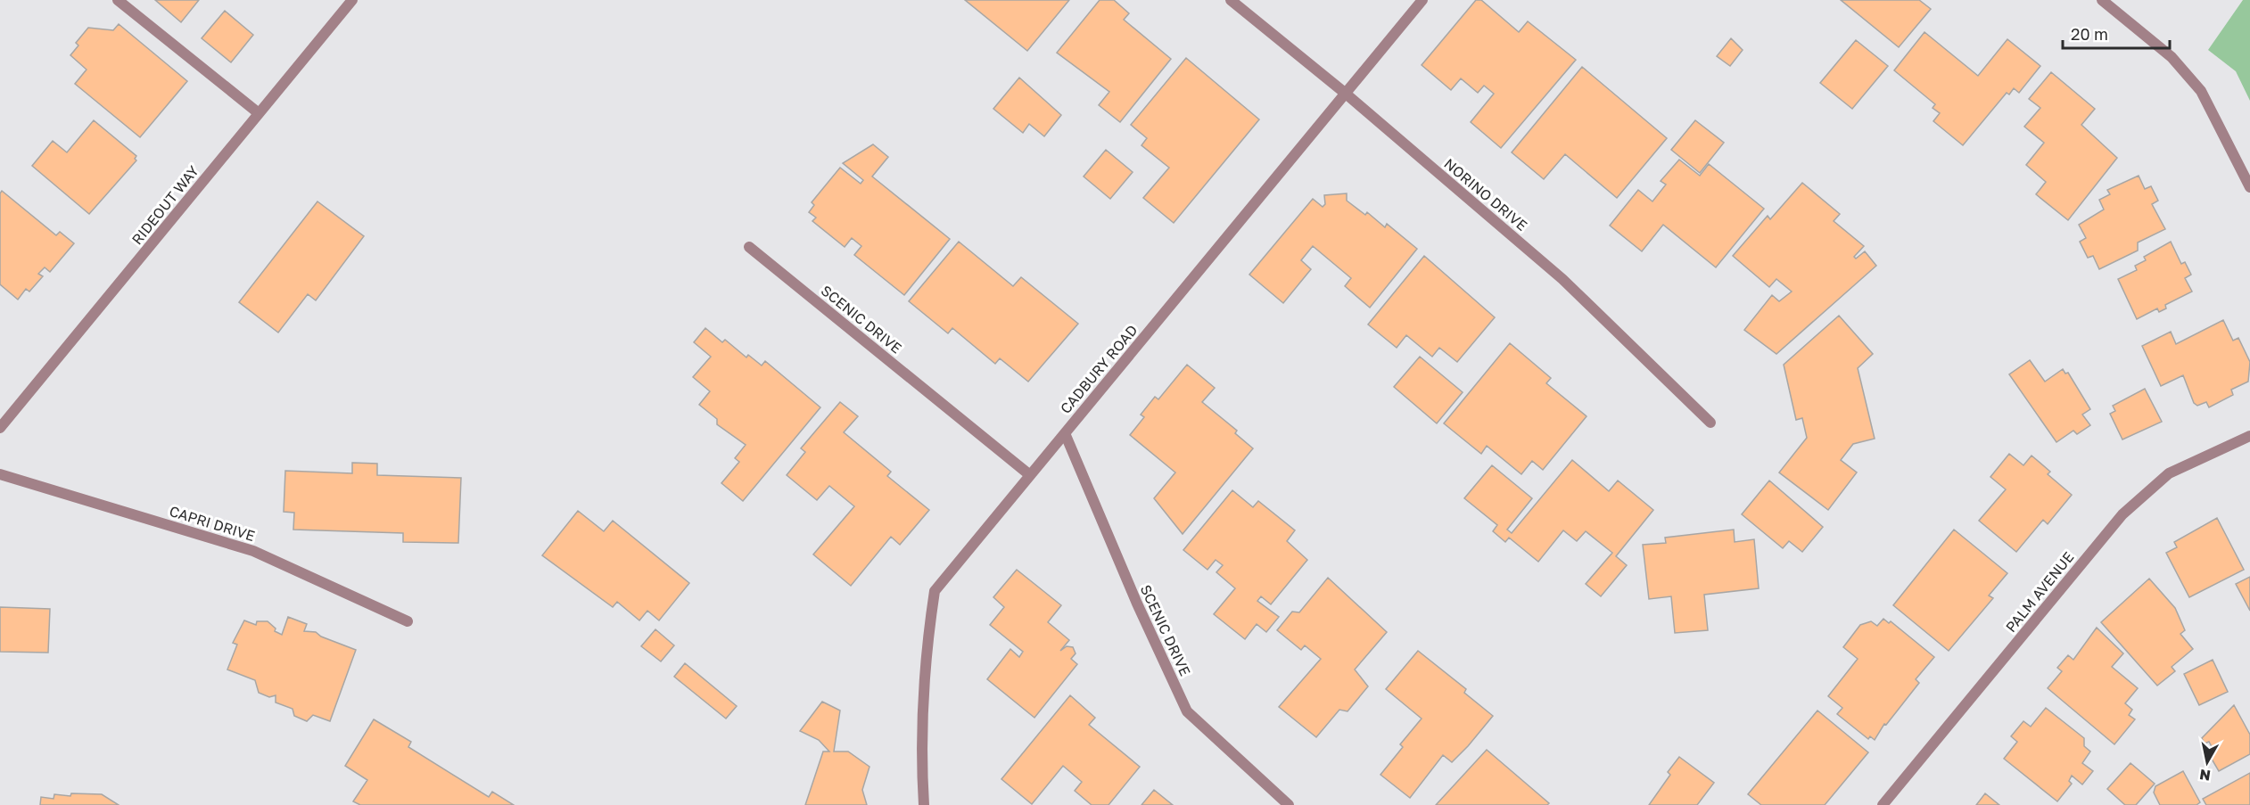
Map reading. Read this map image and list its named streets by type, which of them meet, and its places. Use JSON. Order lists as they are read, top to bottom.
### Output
{
  "streets": {
    "street": [
      "NORINO DRIVE",
      "RIDEOUT WAY",
      "SCENIC DRIVE",
      "CADBURY ROAD",
      "CAPRI DRIVE",
      "PALM AVENUE"
    ]
  },
  "crossings": [
    ["NORINO DRIVE", "CADBURY ROAD"],
    ["SCENIC DRIVE", "CADBURY ROAD"]
  ],
  "scale_bar": "20 m",
  "north": "bottom"
}
